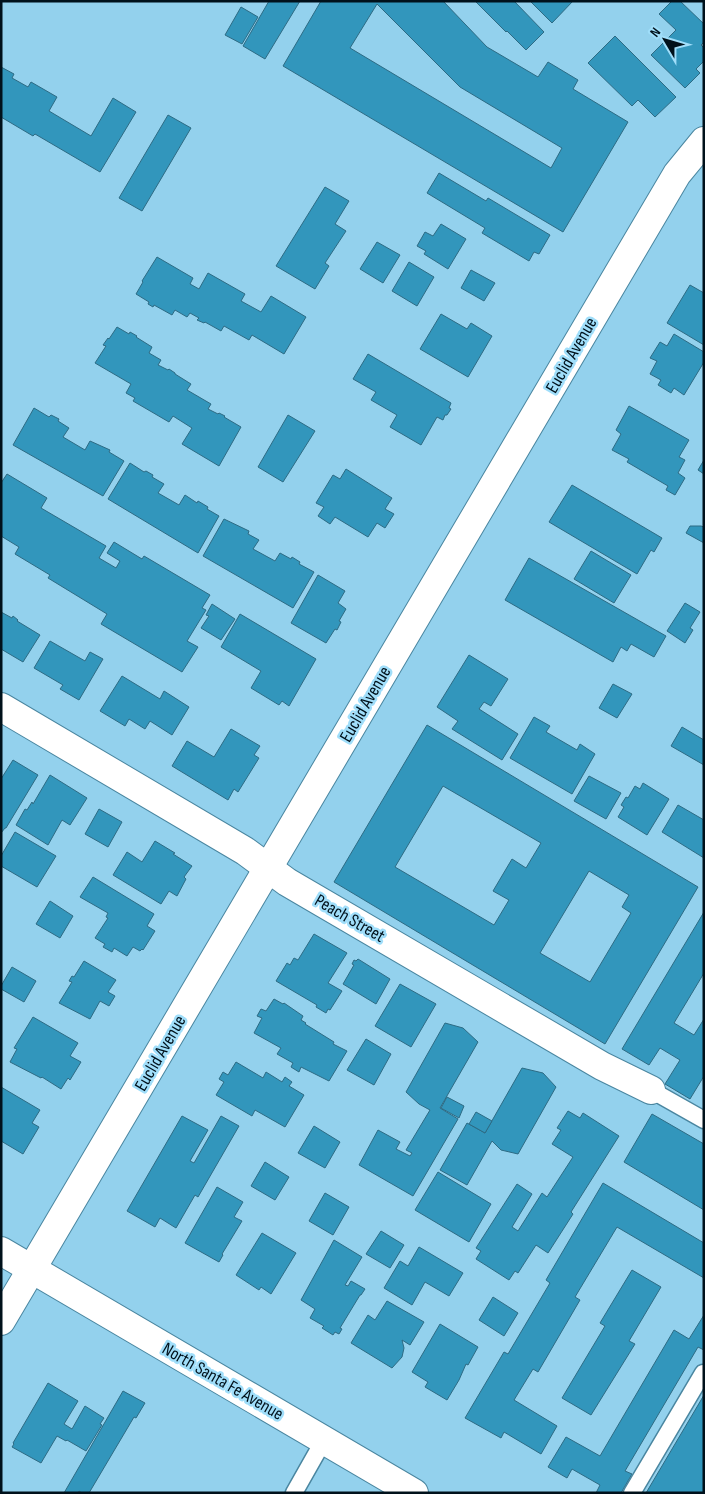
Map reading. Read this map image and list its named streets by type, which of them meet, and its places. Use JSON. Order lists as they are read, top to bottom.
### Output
{
  "streets": {
    "street": ["Euclid Avenue", "Peach Street", "North Santa Fe Avenue"]
  },
  "crossings": [
    ["Euclid Avenue", "Peach Street"],
    ["Euclid Avenue", "North Santa Fe Avenue"]
  ],
  "north": "top left"
}
